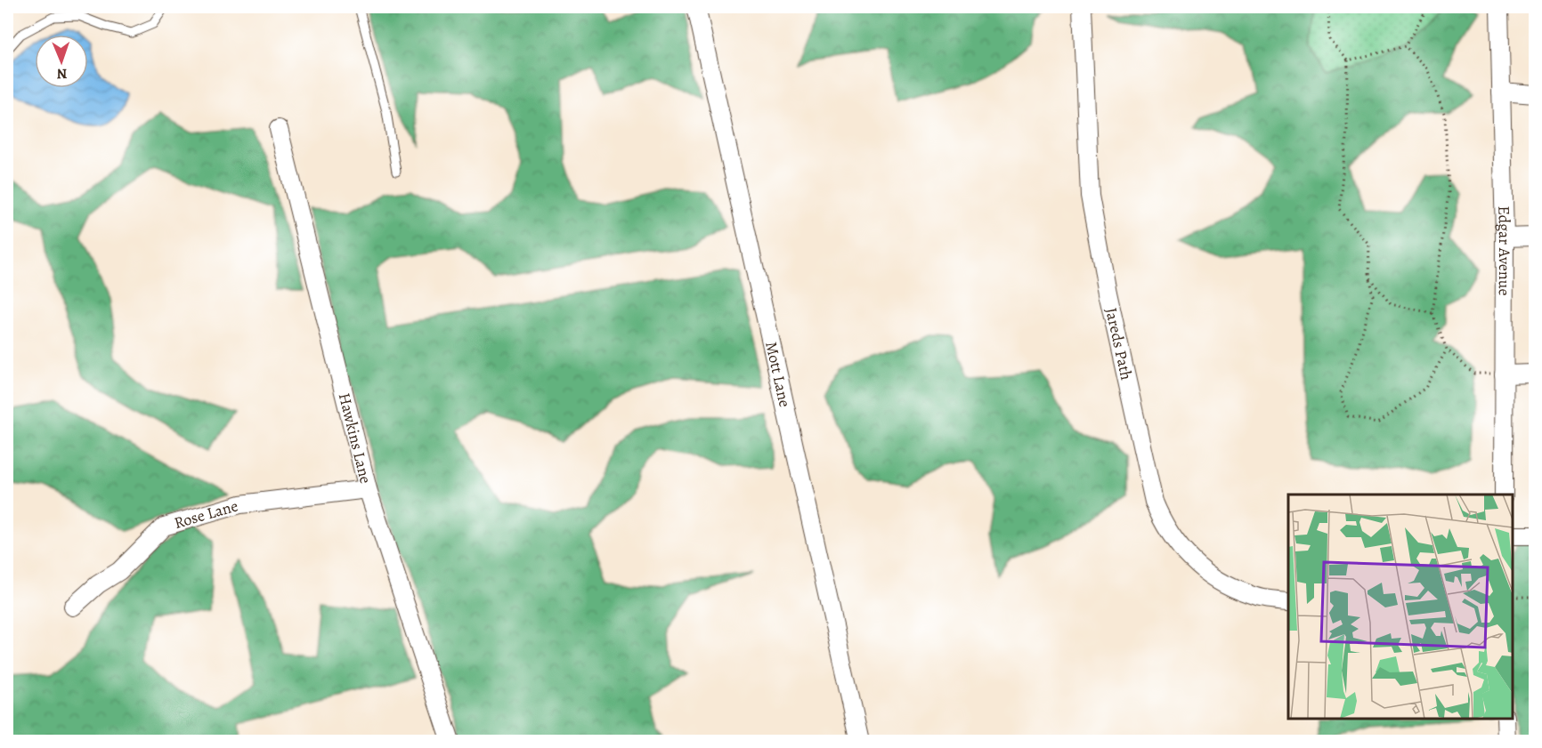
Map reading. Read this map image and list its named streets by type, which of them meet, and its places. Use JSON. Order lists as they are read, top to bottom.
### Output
{
  "streets": {
    "street": [
      "Edgar Avenue",
      "Jareds Path",
      "Mott Lane",
      "Hawkins Lane",
      "Rose Lane"
    ]
  },
  "crossings": [
    ["Hawkins Lane", "Rose Lane"]
  ],
  "north": "bottom"
}
